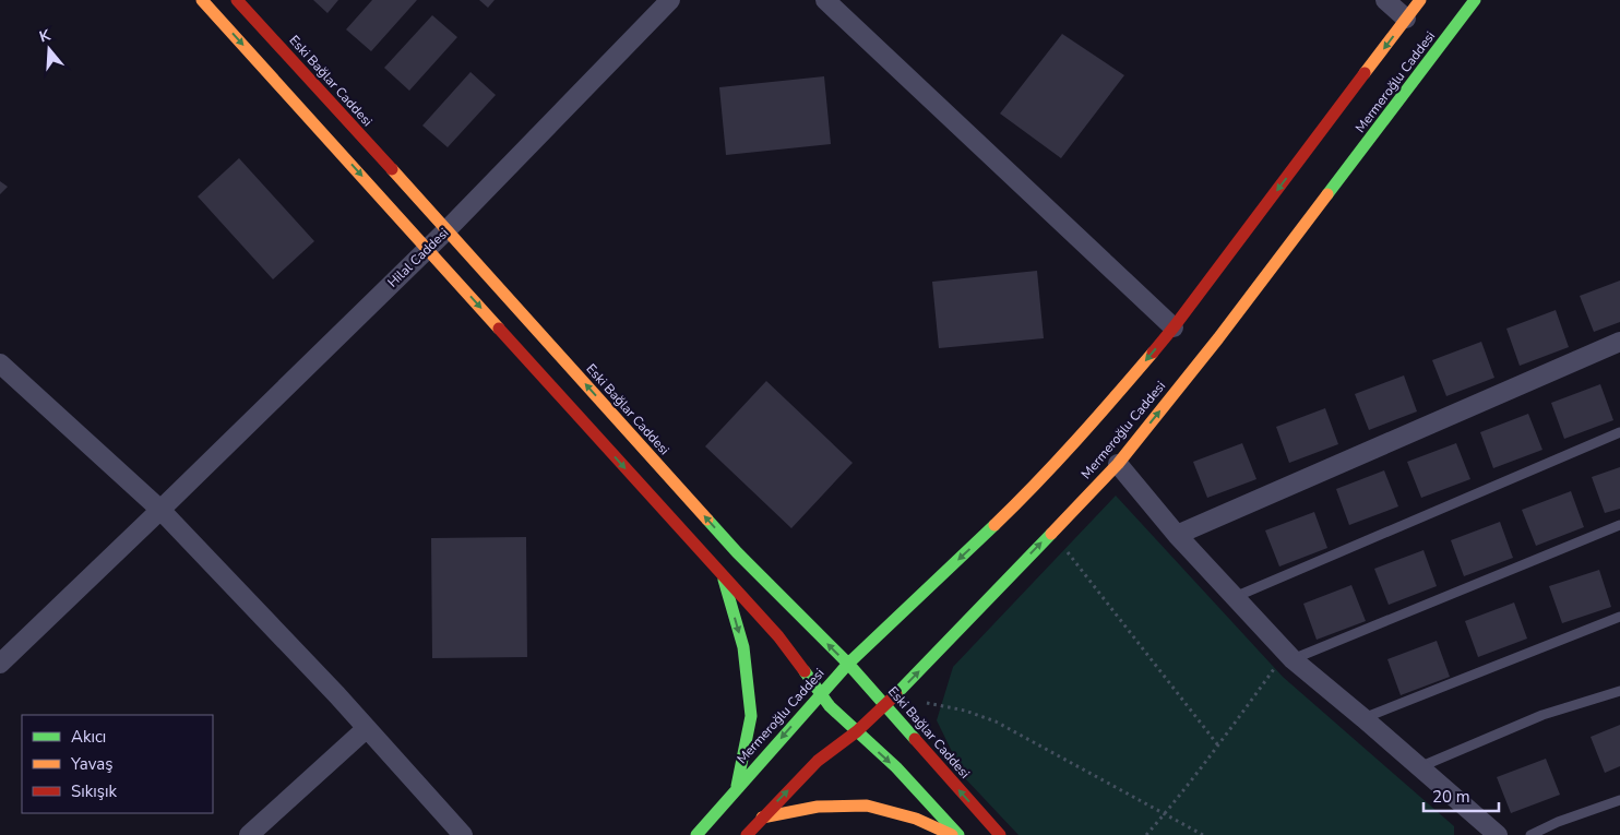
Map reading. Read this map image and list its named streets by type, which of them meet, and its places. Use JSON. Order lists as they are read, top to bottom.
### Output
{
  "streets": {
    "main road": ["Eski Bağlar Caddesi", "Mermeroğlu Caddesi"],
    "street": ["Hilal Caddesi"]
  },
  "crossings": [
    ["Eski Bağlar Caddesi", "Mermeroğlu Caddesi"],
    ["Eski Bağlar Caddesi", "Hilal Caddesi"]
  ],
  "legend": ["Akıcı", "Yavaş", "Sıkışık"],
  "scale_bar": "20 m",
  "north": "top"
}
